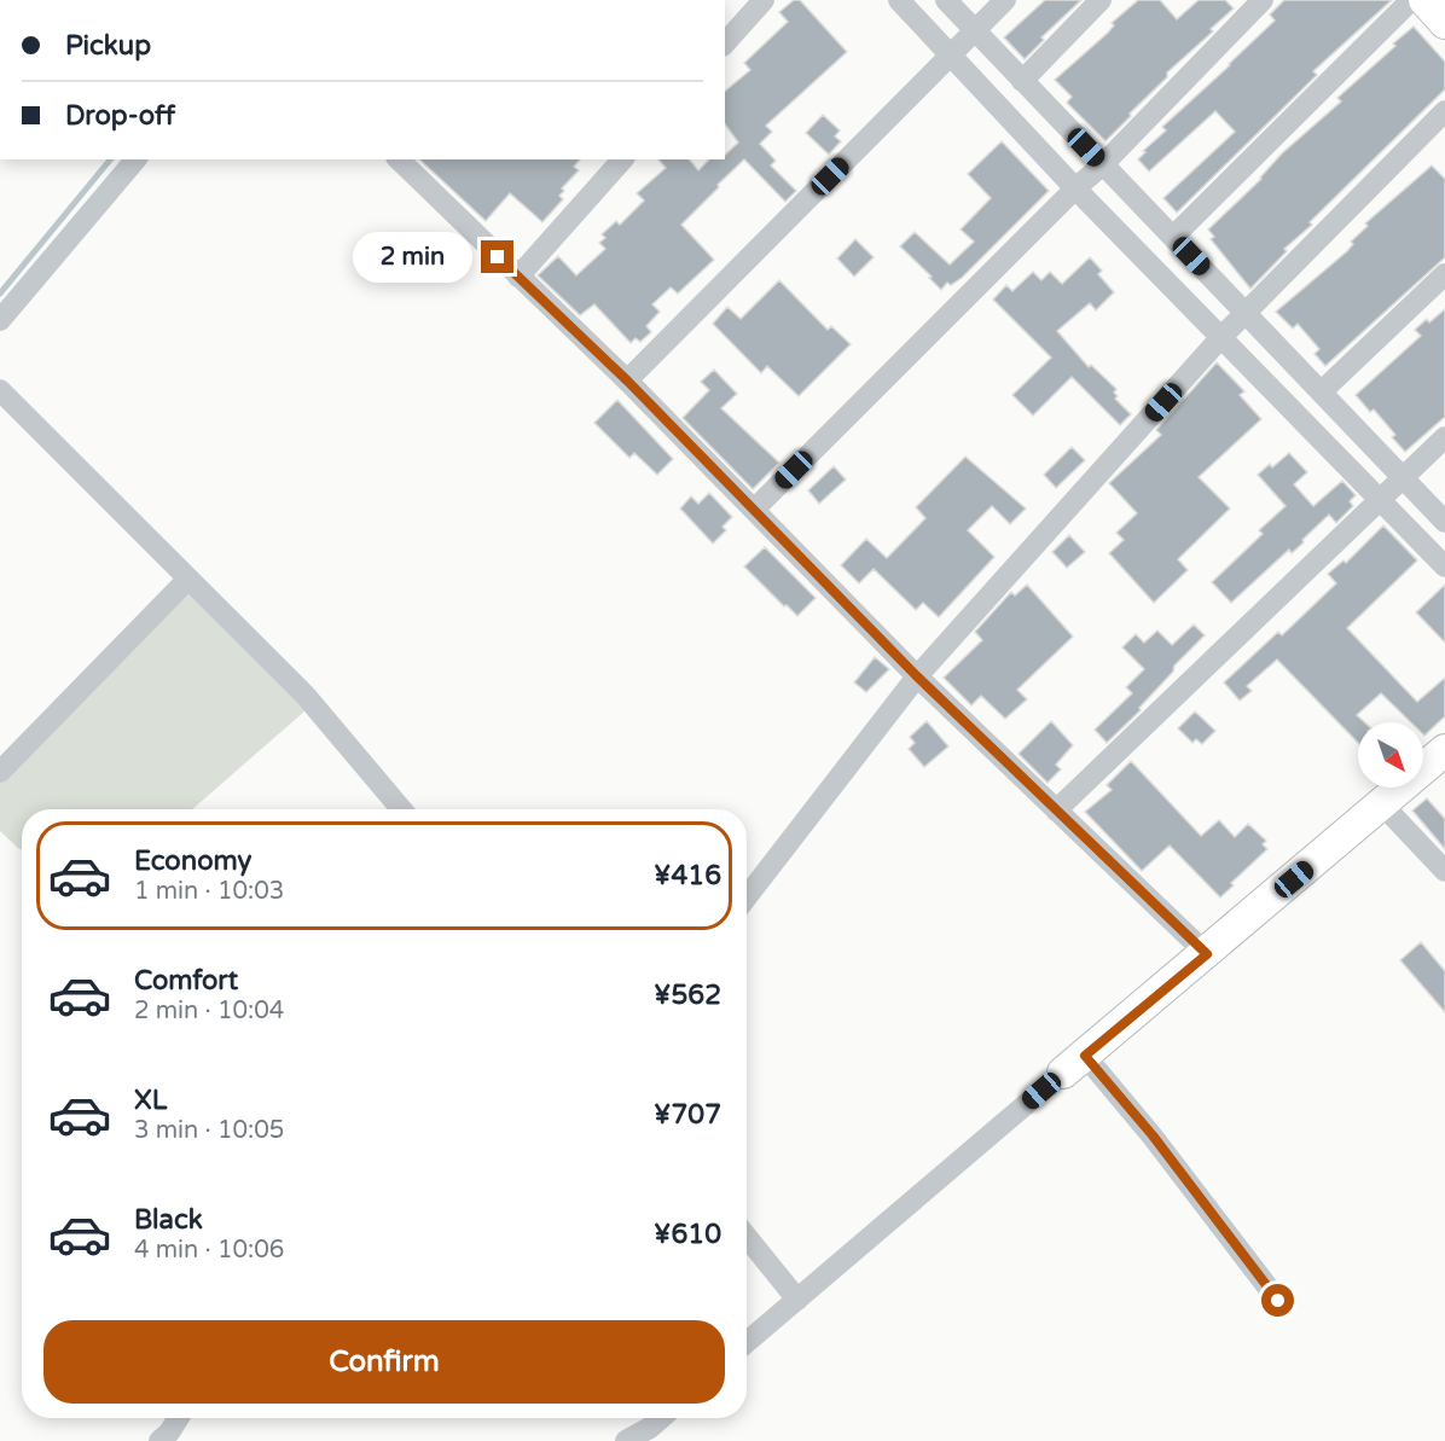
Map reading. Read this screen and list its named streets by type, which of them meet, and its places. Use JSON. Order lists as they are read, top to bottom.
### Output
{
  "north": "bottom right",
  "page": {
    "banner": ["Pickup", "Drop-off"],
    "bubble": "2 min",
    "list": [
      {
        "name": "Economy",
        "note": "1 min · 10:03",
        "value": "¥416"
      },
      {
        "name": "Comfort",
        "note": "2 min · 10:04",
        "value": "¥562"
      },
      {
        "name": "XL",
        "note": "3 min · 10:05",
        "value": "¥707"
      },
      {
        "name": "Black",
        "note": "4 min · 10:06",
        "value": "¥610"
      }
    ],
    "buttons": "Confirm"
  }
}
